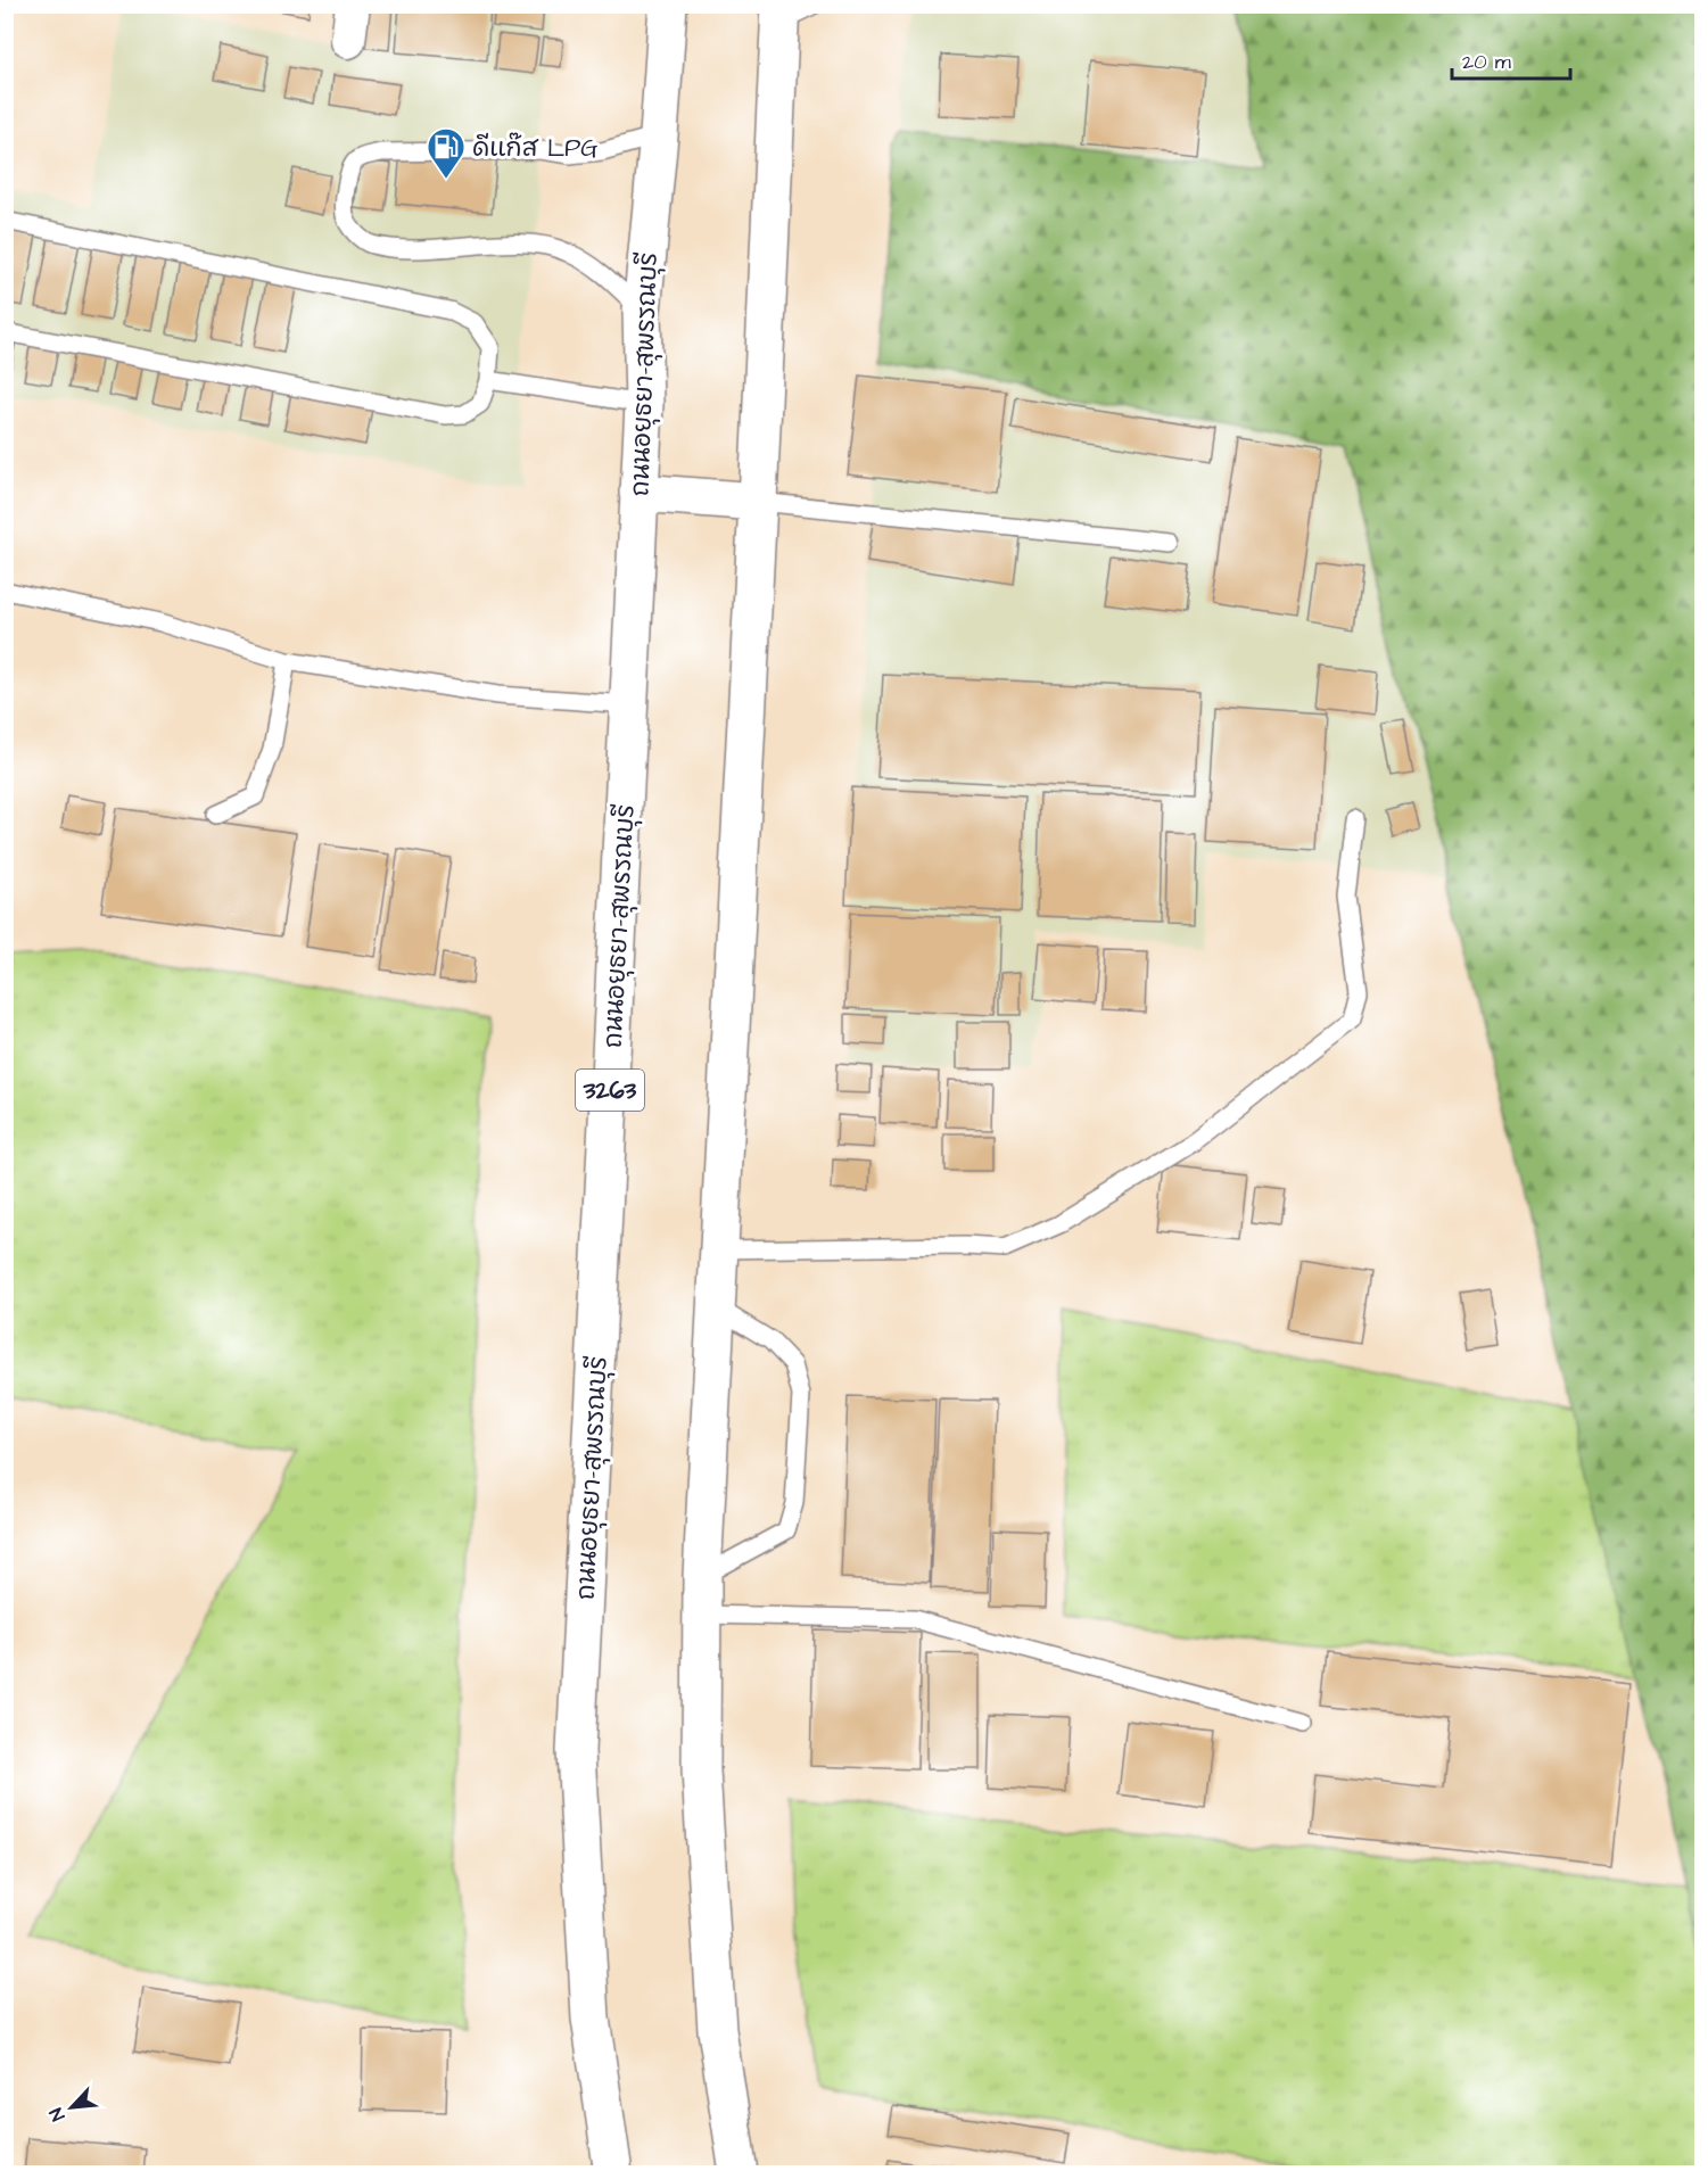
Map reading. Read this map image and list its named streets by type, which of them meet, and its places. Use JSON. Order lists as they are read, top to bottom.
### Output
{
  "streets": {
    "main road": ["ถนนอยุธยา-สุพรรณบุรี", "3263"]
  },
  "places": {
    "fuel station": ["ดีแก๊ส LPG"]
  },
  "scale_bar": "20 m",
  "north": "bottom left"
}
